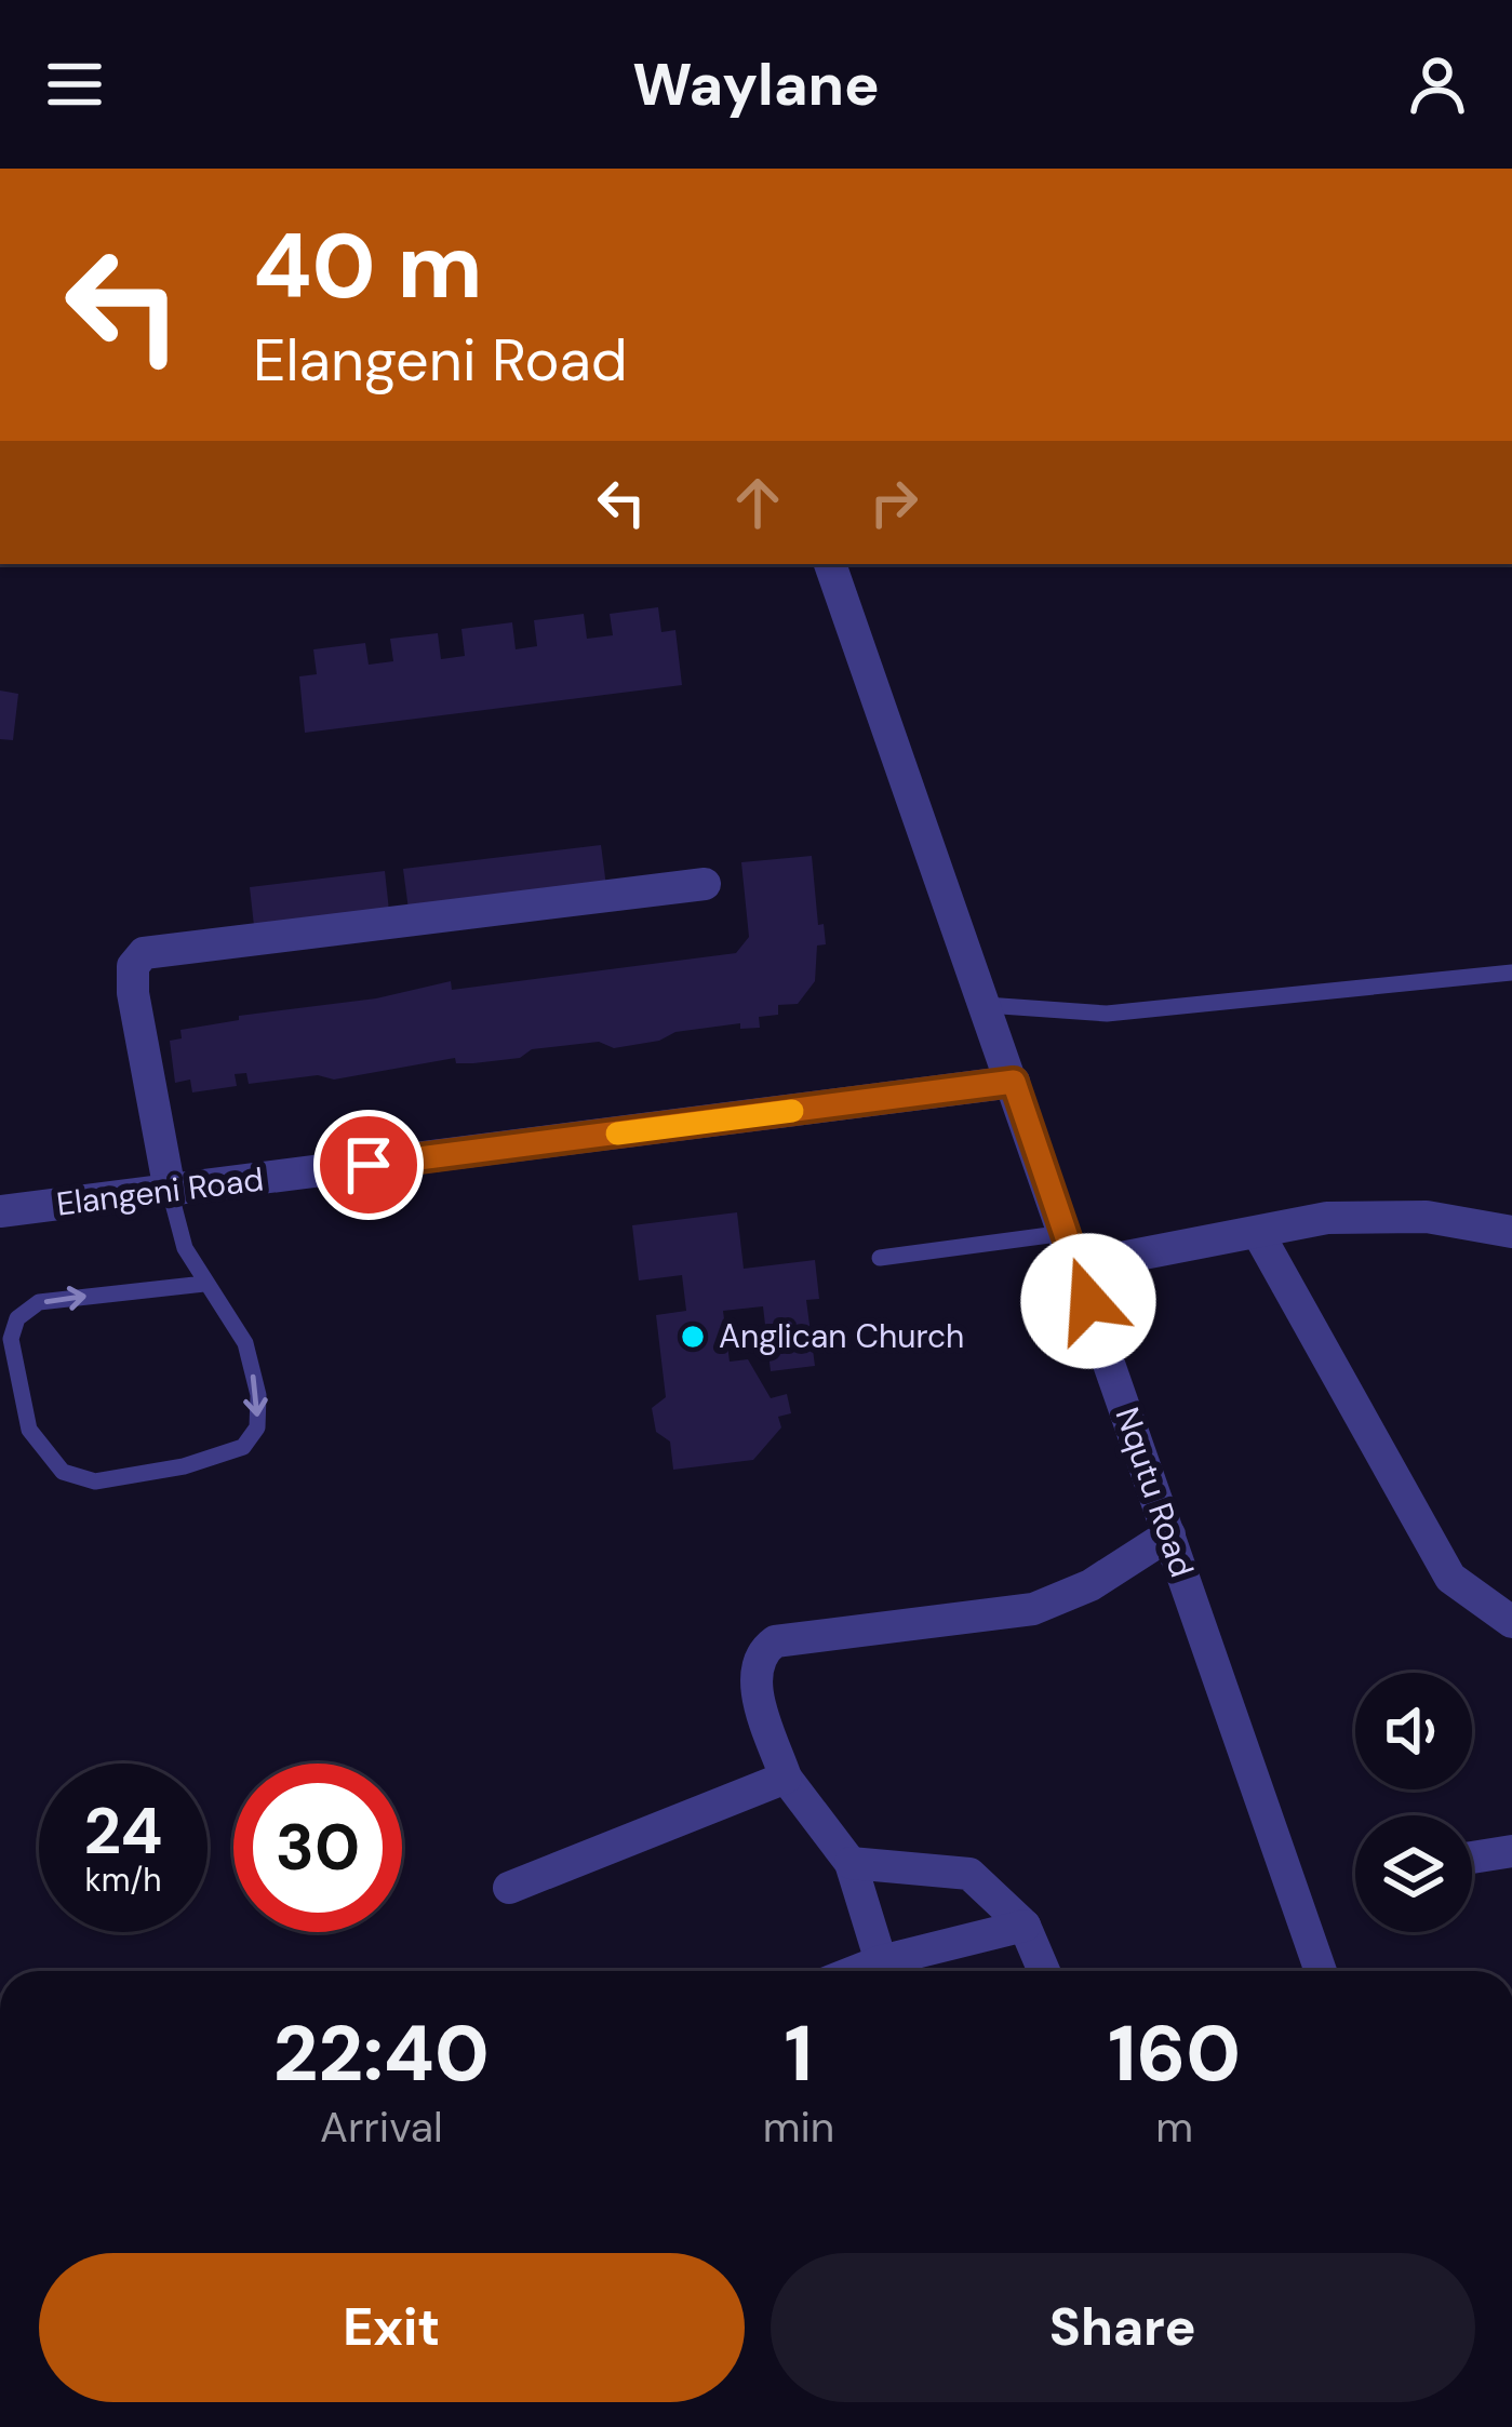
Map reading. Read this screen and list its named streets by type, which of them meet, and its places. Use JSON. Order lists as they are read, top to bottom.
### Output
{
  "streets": {
    "street": ["Elangeni Road", "Nqutu Road"]
  },
  "crossings": [
    ["Elangeni Road", "Nqutu Road"]
  ],
  "places": ["Anglican Church"],
  "page": {
    "header": "Waylane",
    "turn": ["40 m", "Elangeni Road"],
    "speed": "24 km/h",
    "limit": "30",
    "eta": [
      "22:40",
      "Arrival",
      "1",
      "min",
      "160",
      "m"
    ],
    "buttons": ["Exit", "Share"]
  }
}
